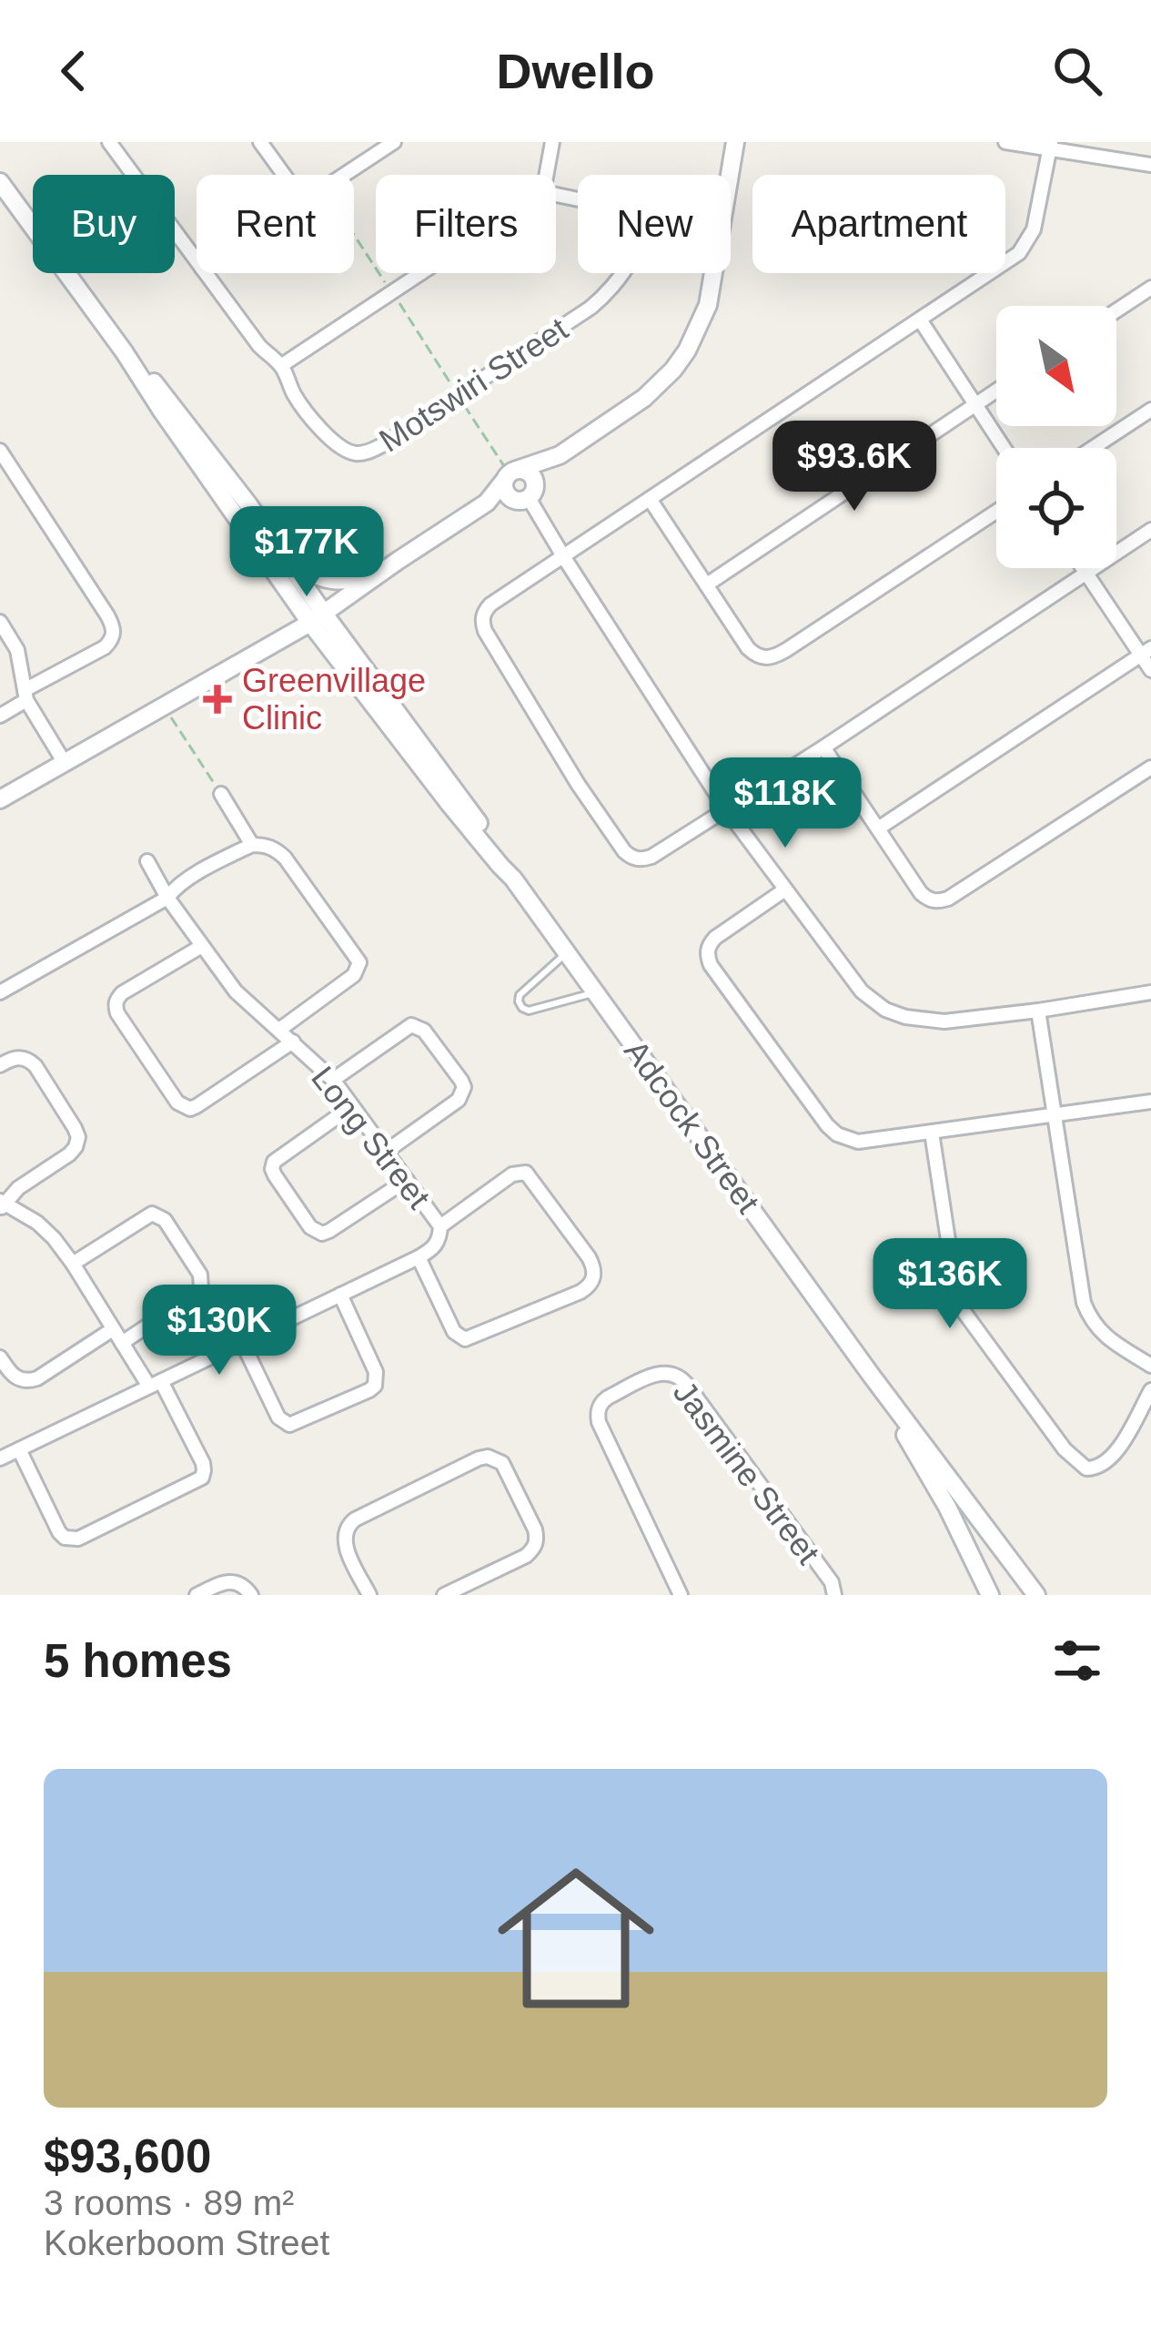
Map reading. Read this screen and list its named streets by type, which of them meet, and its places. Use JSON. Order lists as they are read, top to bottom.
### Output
{
  "streets": {
    "main road": ["Adcock Street"],
    "street": ["Motswiri Street", "Long Street", "Jasmine Street"]
  },
  "places": {
    "health": ["Greenvillage Clinic"]
  },
  "north": "bottom right",
  "page": {
    "header": "Dwello",
    "chip": [
      "Buy",
      "Rent",
      "Filters",
      "New",
      "Apartment"
    ],
    "price": [
      "$93.6K",
      "$177K",
      "$118K",
      "$136K",
      "$130K"
    ],
    "heading": "5 homes",
    "list": [
      {
        "name": "$93,600",
        "note": "3 rooms · 89 m² · Kokerboom Street"
      }
    ]
  }
}
